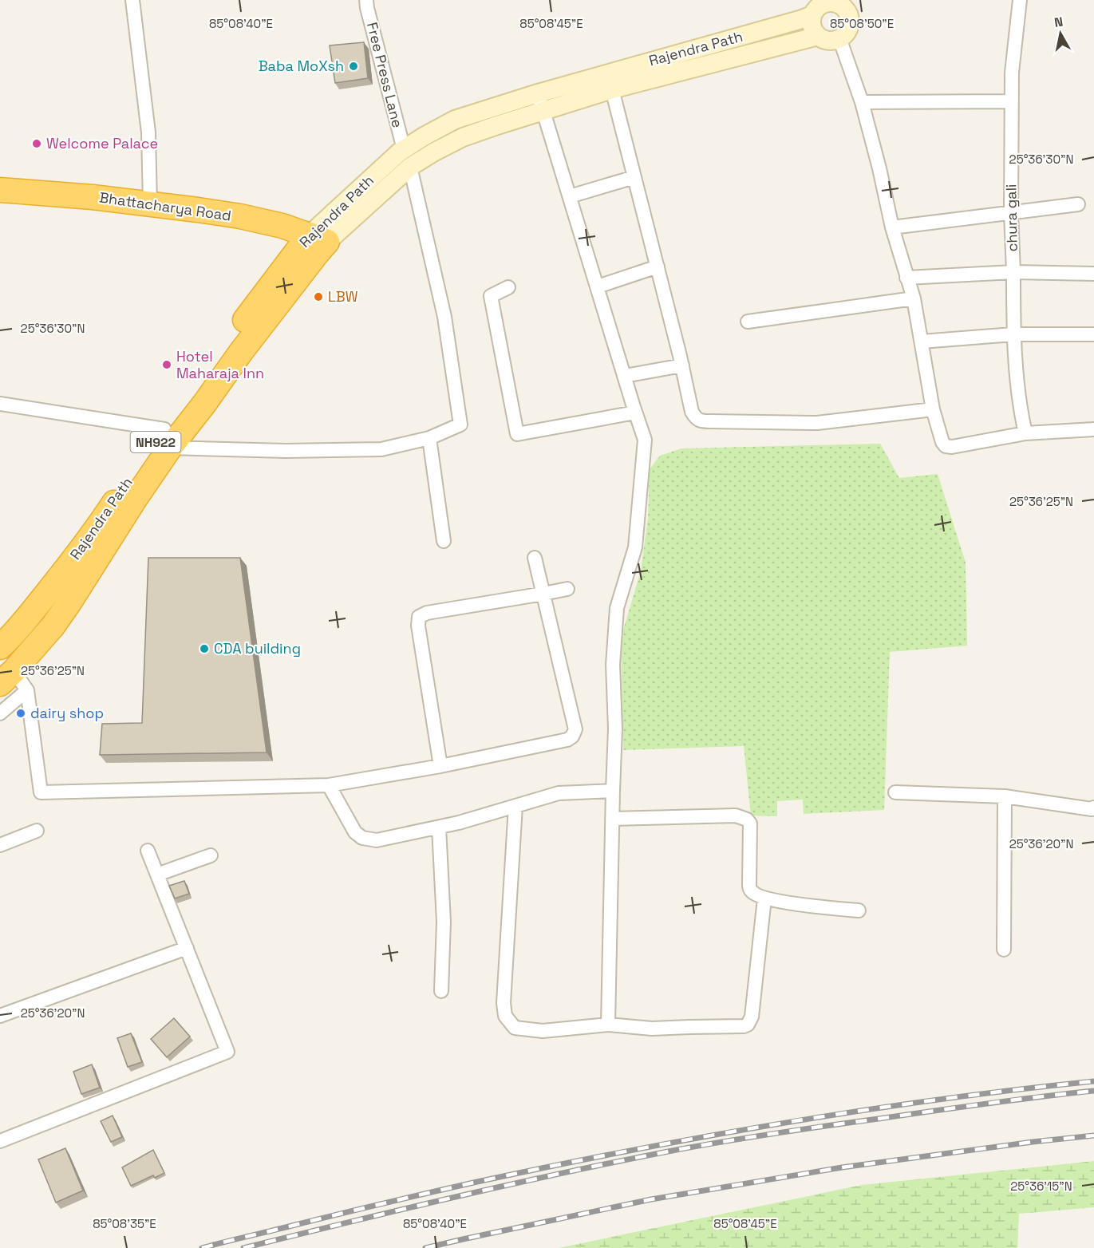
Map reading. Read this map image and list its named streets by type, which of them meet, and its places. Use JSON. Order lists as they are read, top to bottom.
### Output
{
  "streets": {
    "highway": ["Rajendra Path", "Bhattacharya Road", "NH922"],
    "street": ["Free Press Lane", "chura gali"]
  },
  "crossings": [
    ["Rajendra Path", "Free Press Lane"],
    ["Rajendra Path", "Bhattacharya Road"],
    ["Rajendra Path", "NH922"]
  ],
  "places": [
    "Baba MoXsh",
    "Welcome Palace",
    "LBW",
    "Hotel Maharaja Inn",
    "CDA building",
    "dairy shop"
  ],
  "north": "top",
  "coordinates": [
    "85°08'40\"E",
    "85°08'45\"E",
    "85°08'50\"E",
    "25°36'30\"N",
    "25°36'25\"N",
    "25°36'20\"N",
    "25°36'15\"N",
    "85°08'35\"E"
  ]
}
